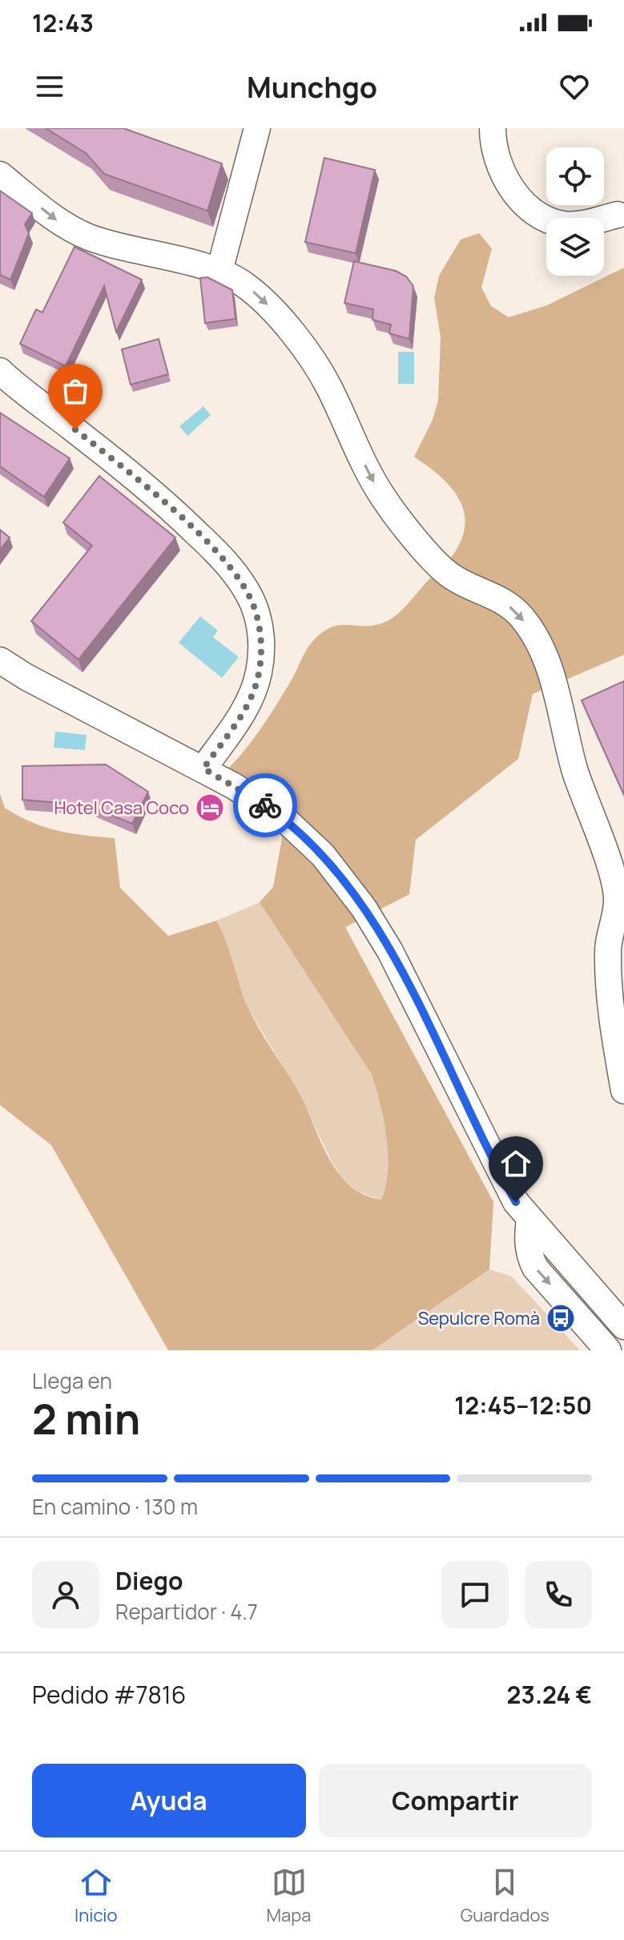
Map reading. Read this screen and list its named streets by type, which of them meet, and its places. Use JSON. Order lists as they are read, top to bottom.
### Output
{
  "places": {
    "hotel": ["Hotel Casa Coco"],
    "bus stop": ["Sepulcre Romà"]
  },
  "page": {
    "status": "12:43",
    "header": "Munchgo",
    "heading": ["2 min", "Llega en", "12:45–12:50"],
    "panel": [
      "Diego",
      "Repartidor · 4.7",
      "Pedido #7816",
      "23.24 €"
    ],
    "bar": "En camino · 130 m",
    "buttons": ["Ayuda", "Compartir"],
    "tabs": ["Inicio", "Mapa", "Guardados"]
  }
}
